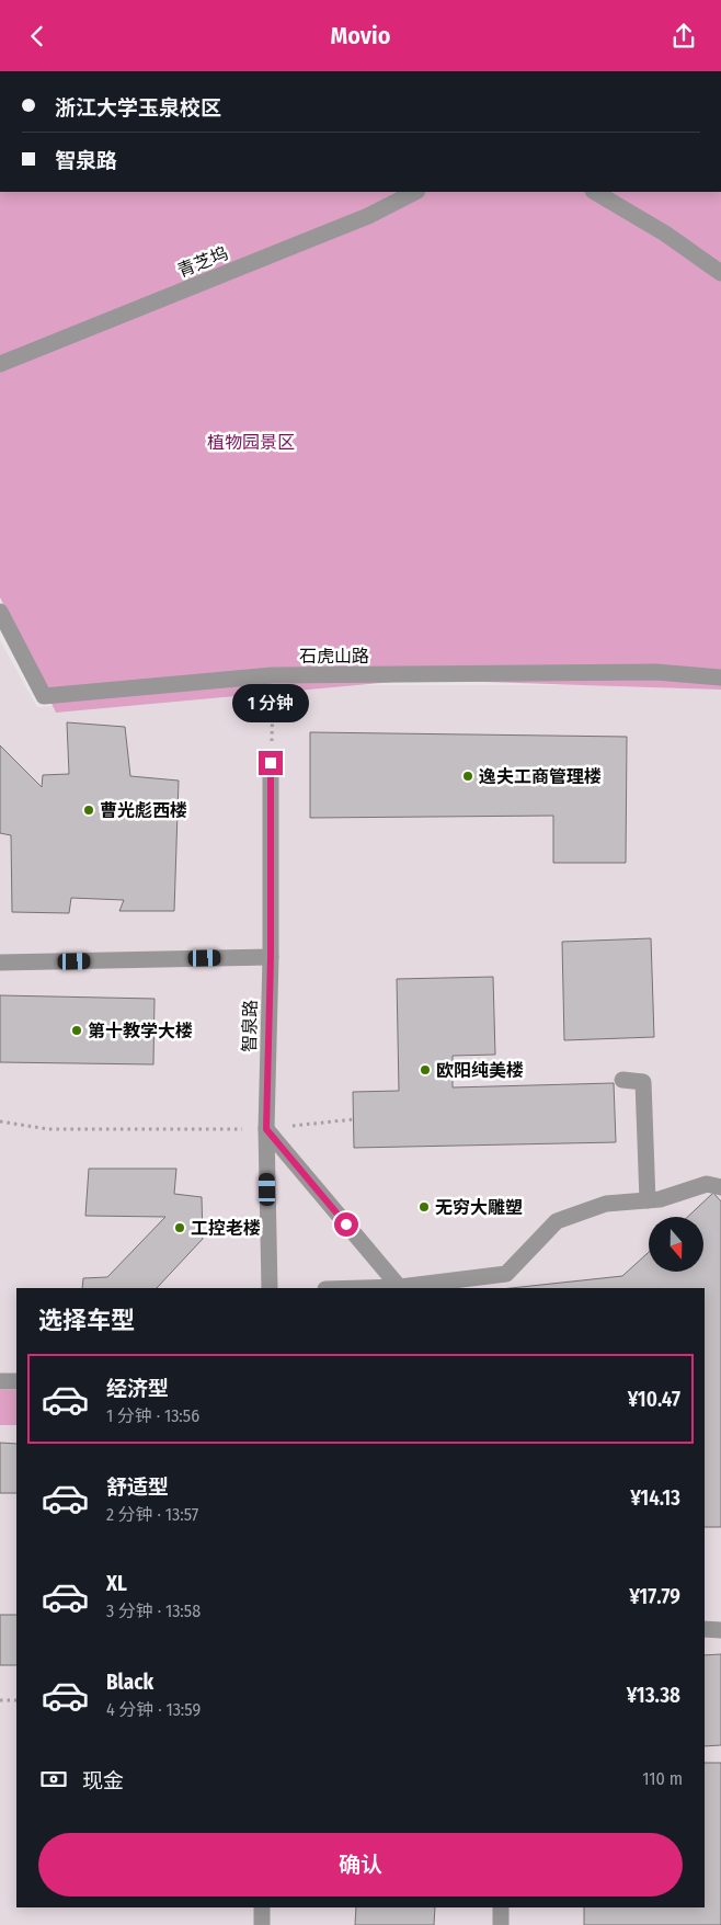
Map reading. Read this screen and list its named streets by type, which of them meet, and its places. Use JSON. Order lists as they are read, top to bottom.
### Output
{
  "streets": {
    "street": ["青芝坞", "石虎山路", "智泉路"]
  },
  "parks": ["植物园景区"],
  "places": [
    "逸夫工商管理楼",
    "曹光彪西楼",
    "第十教学大楼",
    "欧阳纯美楼",
    "无穷大雕塑",
    "工控老楼"
  ],
  "north": "bottom",
  "page": {
    "header": "Movio",
    "banner": ["浙江大学玉泉校区", "智泉路"],
    "bubble": "1 分钟",
    "heading": "选择车型",
    "list": [
      {
        "name": "经济型",
        "note": "1 分钟 · 13:56",
        "value": "¥10.47"
      },
      {
        "name": "舒适型",
        "note": "2 分钟 · 13:57",
        "value": "¥14.13"
      },
      {
        "name": "XL",
        "note": "3 分钟 · 13:58",
        "value": "¥17.79"
      },
      {
        "name": "Black",
        "note": "4 分钟 · 13:59",
        "value": "¥13.38"
      }
    ],
    "pay": ["现金", "110 m"],
    "buttons": "确认"
  }
}
